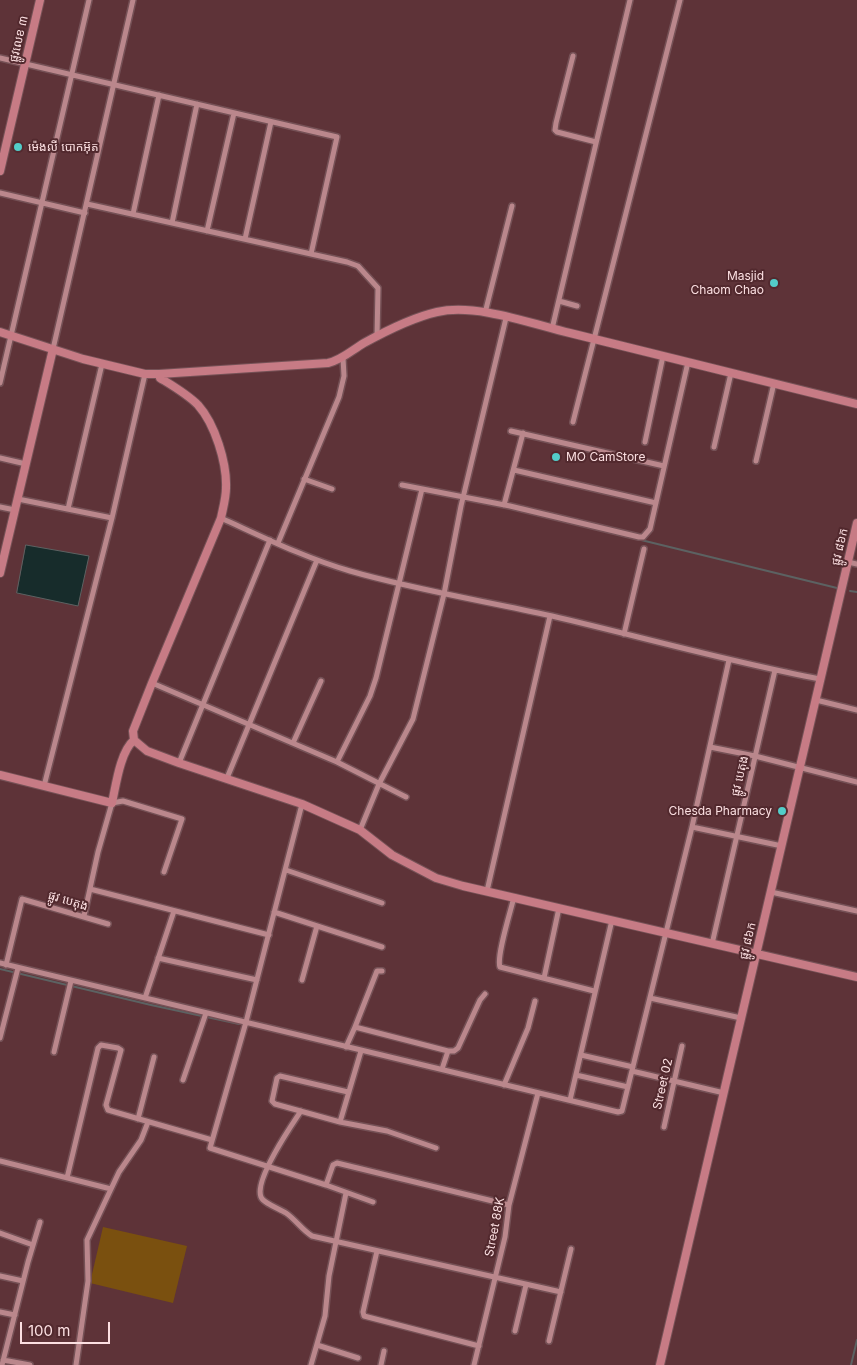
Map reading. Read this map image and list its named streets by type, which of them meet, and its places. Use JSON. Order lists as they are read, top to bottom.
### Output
{
  "streets": {
    "street": [
      "ផ្លូវលេខ ៣",
      "ផ្លូវ ៨៦ក",
      "ផ្លូវ បេតុង",
      "Street 02",
      "Street 88K"
    ]
  },
  "places": [
    "ម៉េងលី បោកអ៊ុត",
    "Masjid Chaom Chao",
    "MO CamStore",
    "Chesda Pharmacy"
  ],
  "scale_bar": "100 m"
}
